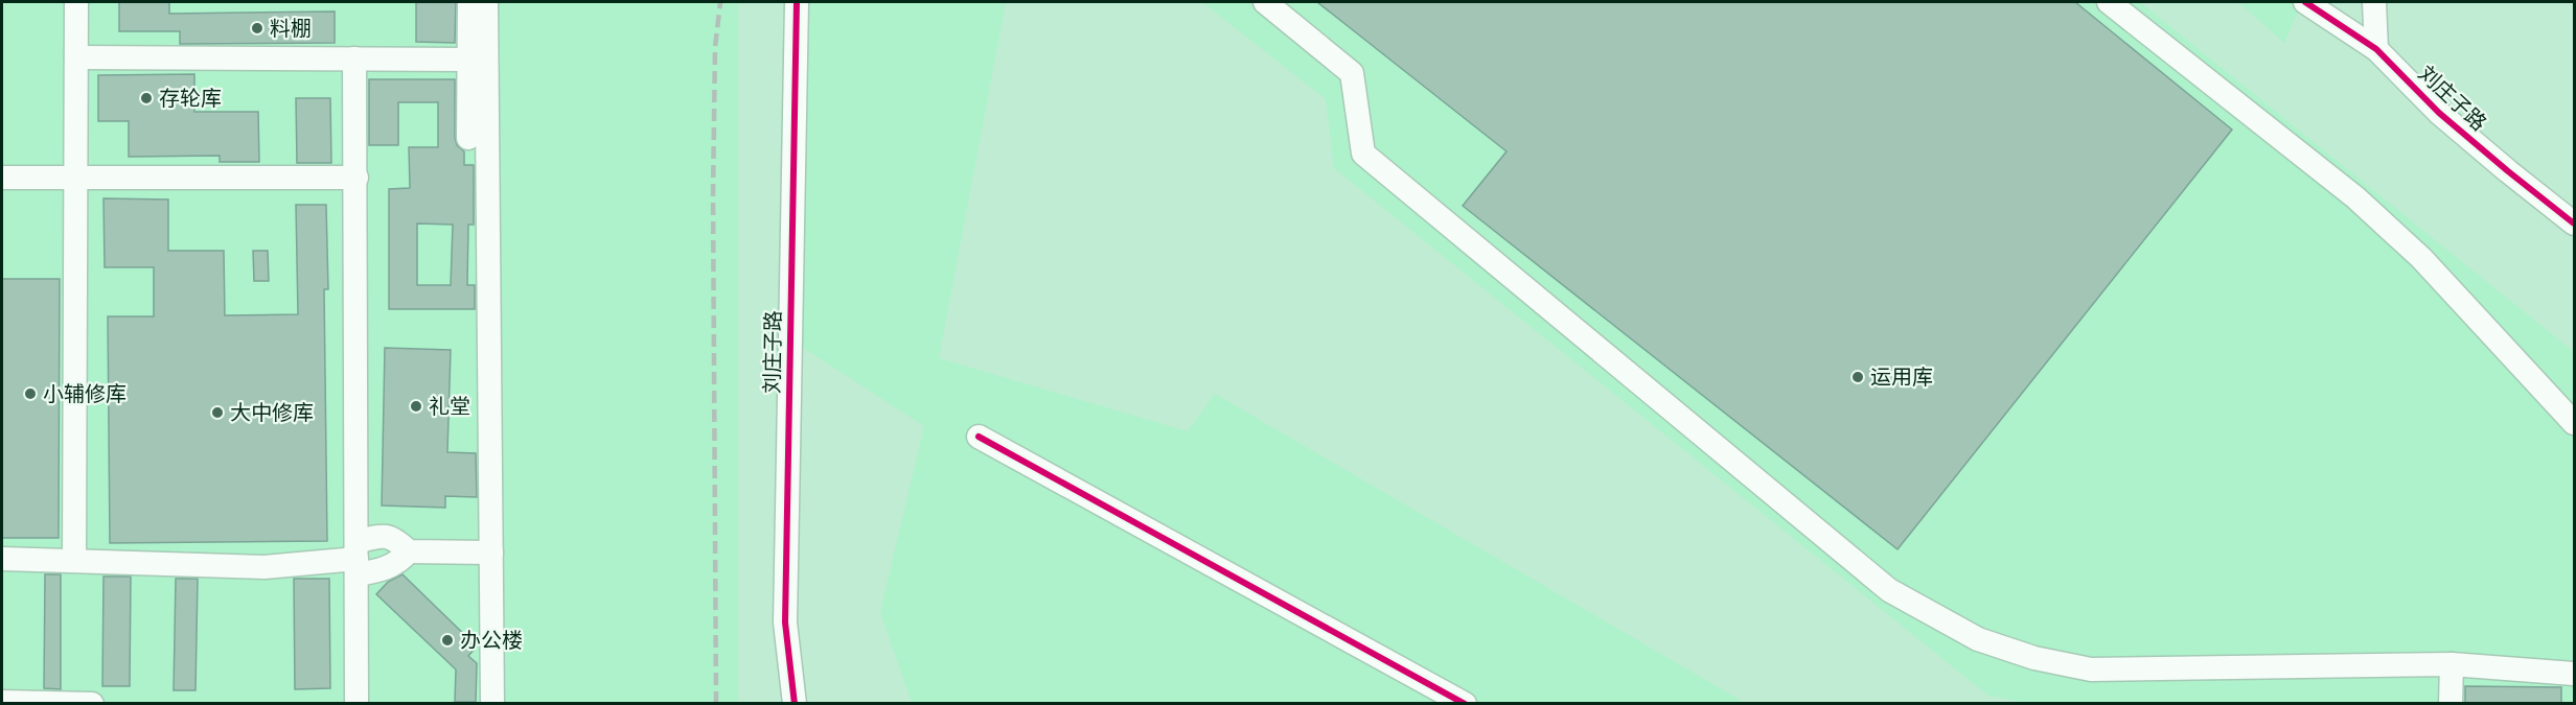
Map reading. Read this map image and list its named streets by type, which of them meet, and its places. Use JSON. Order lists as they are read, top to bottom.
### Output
{
  "streets": {
    "street": ["刘庄子路"]
  },
  "places": [
    "料棚",
    "存轮库",
    "运用库",
    "小辅修库",
    "礼堂",
    "大中修库",
    "办公楼"
  ]
}
